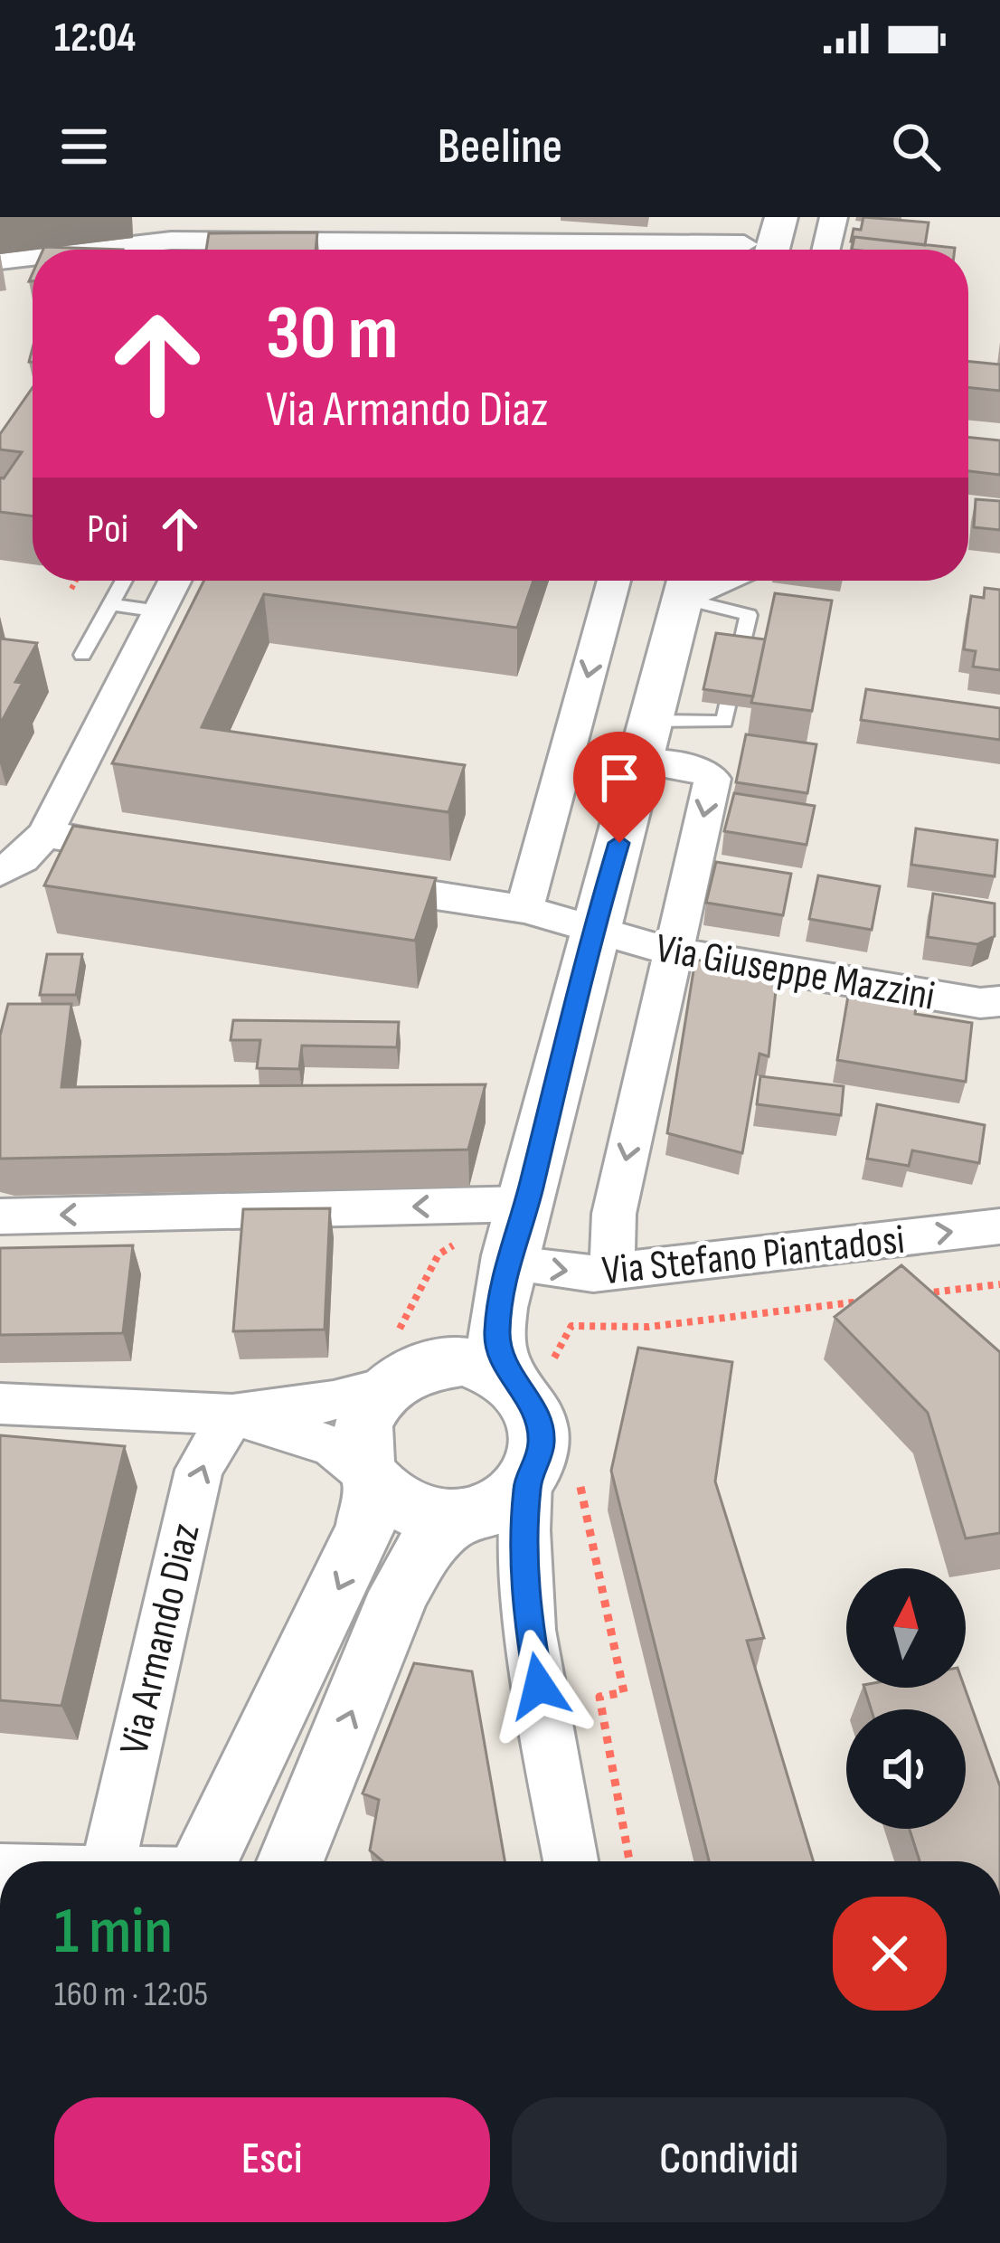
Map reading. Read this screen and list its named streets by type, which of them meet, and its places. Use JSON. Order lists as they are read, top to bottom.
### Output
{
  "streets": {
    "street": ["Via Giuseppe Mazzini", "Via Stefano Piantadosi", "Via Armando Diaz"]
  },
  "north": "top",
  "page": {
    "status": "12:04",
    "header": "Beeline",
    "turn": ["30 m", "Via Armando Diaz"],
    "then": "Poi",
    "heading": ["1 min", "160 m · 12:05"],
    "buttons": ["Esci", "Condividi"]
  }
}
